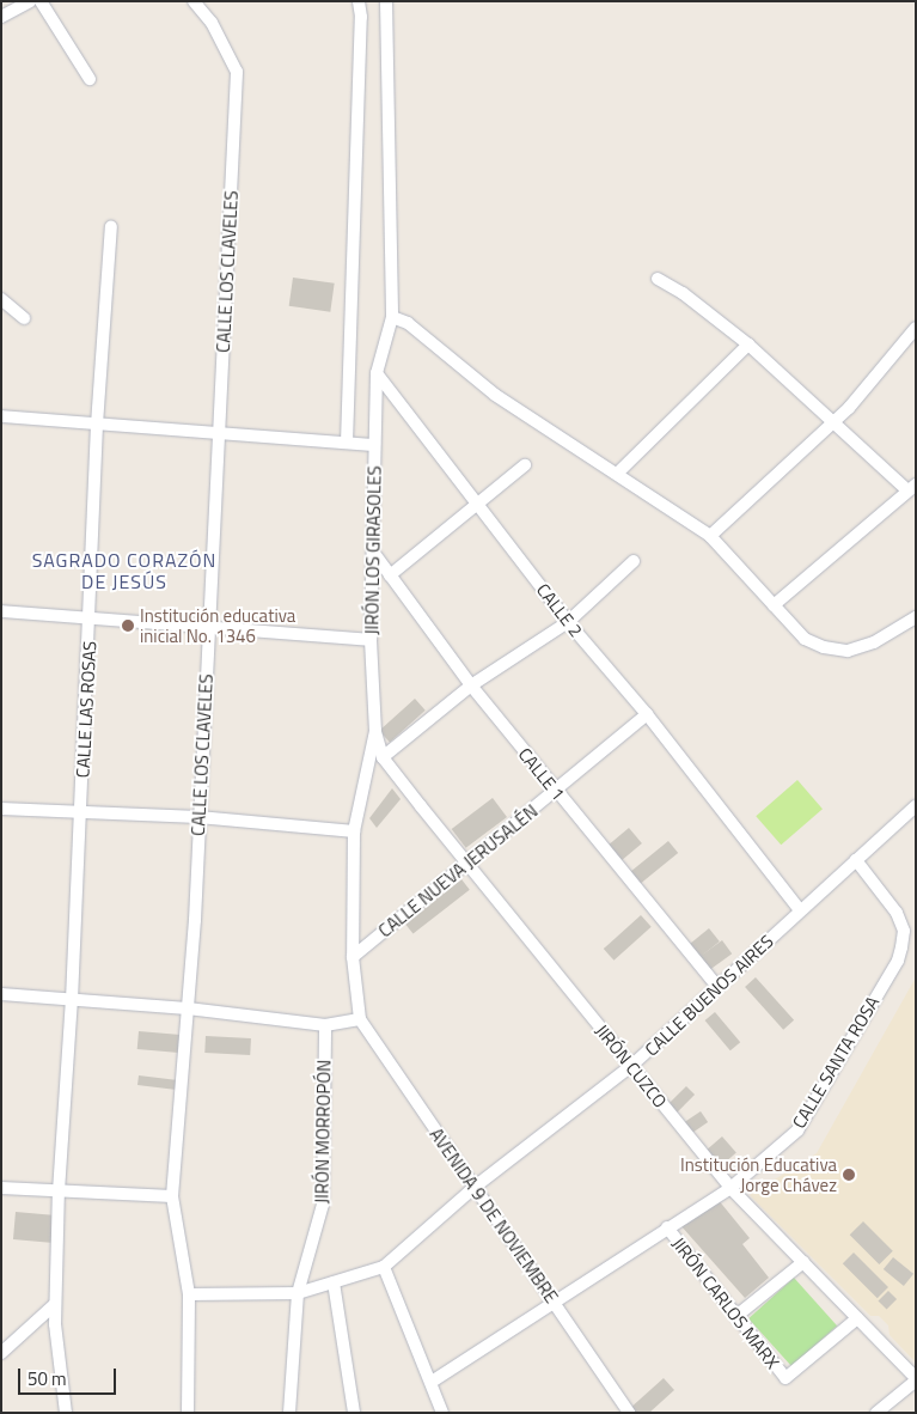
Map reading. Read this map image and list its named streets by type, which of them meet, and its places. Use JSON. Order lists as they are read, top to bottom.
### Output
{
  "streets": {
    "street": [
      "CALLE LOS CLAVELES",
      "JIRÓN LOS GIRASOLES",
      "CALLE 2",
      "CALLE LAS ROSAS",
      "CALLE 1",
      "CALLE NUEVA JERUSALÉN",
      "CALLE BUENOS AIRES",
      "CALLE SANTA ROSA",
      "JIRÓN CUZCO",
      "JIRÓN MORROPÓN",
      "AVENIDA 9 DE NOVIEMBRE",
      "JIRÓN CARLOS MARX"
    ]
  },
  "crossings": [
    ["JIRÓN LOS GIRASOLES", "CALLE 2"],
    ["JIRÓN LOS GIRASOLES", "CALLE 1"],
    ["JIRÓN LOS GIRASOLES", "CALLE NUEVA JERUSALÉN"],
    ["JIRÓN LOS GIRASOLES", "JIRÓN CUZCO"],
    ["JIRÓN LOS GIRASOLES", "AVENIDA 9 DE NOVIEMBRE"],
    ["CALLE 2", "CALLE NUEVA JERUSALÉN"],
    ["CALLE 2", "CALLE BUENOS AIRES"],
    ["CALLE 1", "CALLE NUEVA JERUSALÉN"],
    ["CALLE 1", "CALLE BUENOS AIRES"],
    ["CALLE NUEVA JERUSALÉN", "JIRÓN CUZCO"],
    ["CALLE BUENOS AIRES", "CALLE SANTA ROSA"],
    ["CALLE BUENOS AIRES", "JIRÓN CUZCO"],
    ["CALLE BUENOS AIRES", "AVENIDA 9 DE NOVIEMBRE"],
    ["CALLE SANTA ROSA", "JIRÓN CUZCO"],
    ["CALLE SANTA ROSA", "AVENIDA 9 DE NOVIEMBRE"],
    ["CALLE SANTA ROSA", "JIRÓN CARLOS MARX"],
    ["JIRÓN CUZCO", "JIRÓN CARLOS MARX"]
  ],
  "districts": ["SAGRADO CORAZÓN DE JESÚS"],
  "places": ["Institución educativa inicial No. 1346", "Institución Educativa Jorge Chávez"],
  "scale_bar": "50 m"
}
